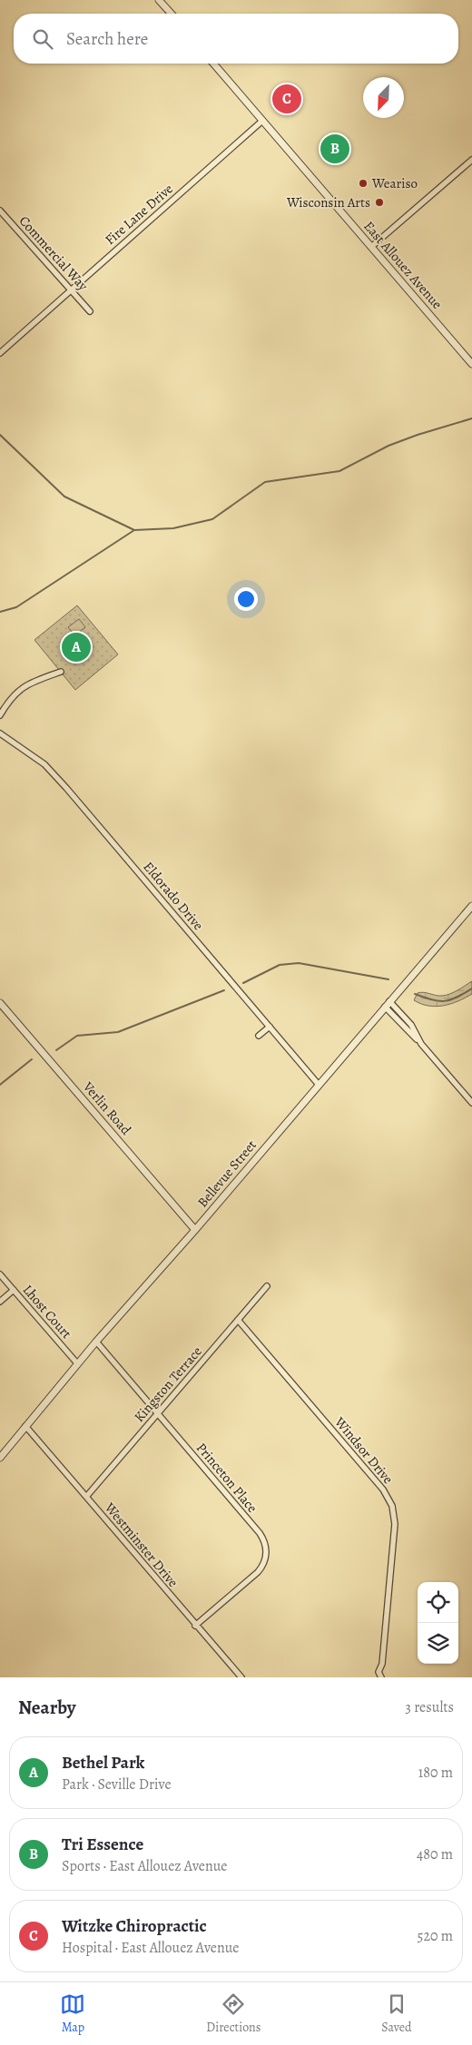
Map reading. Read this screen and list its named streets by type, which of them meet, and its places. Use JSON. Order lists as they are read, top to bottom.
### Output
{
  "streets": {
    "street": [
      "Fire Lane Drive",
      "Commercial Way",
      "East Allouez Avenue",
      "Eldorado Drive",
      "Verlin Road",
      "Bellevue Street",
      "Lhost Court",
      "Kingston Terrace",
      "Windsor Drive",
      "Princeton Place",
      "Westminster Drive"
    ]
  },
  "crossings": [
    ["Fire Lane Drive", "Commercial Way"],
    ["Fire Lane Drive", "East Allouez Avenue"],
    ["Eldorado Drive", "Bellevue Street"],
    ["Verlin Road", "Bellevue Street"],
    ["Bellevue Street", "Lhost Court"],
    ["Bellevue Street", "Princeton Place"],
    ["Bellevue Street", "Westminster Drive"],
    ["Kingston Terrace", "Windsor Drive"],
    ["Kingston Terrace", "Princeton Place"],
    ["Kingston Terrace", "Westminster Drive"],
    ["Princeton Place", "Westminster Drive"]
  ],
  "places": ["Weariso", "Wisconsin Arts"],
  "north": "bottom left",
  "page": {
    "search": "Search here",
    "pins": ["C", "B", "A"],
    "heading": ["Nearby", "3 results"],
    "list": [
      {
        "mark": "A",
        "name": "Bethel Park",
        "note": "Park · Seville Drive",
        "value": "180 m"
      },
      {
        "mark": "B",
        "name": "Tri Essence",
        "note": "Sports · East Allouez Avenue",
        "value": "480 m"
      },
      {
        "mark": "C",
        "name": "Witzke Chiropractic",
        "note": "Hospital · East Allouez Avenue",
        "value": "520 m"
      }
    ],
    "nav": ["Map", "Directions", "Saved"]
  }
}
